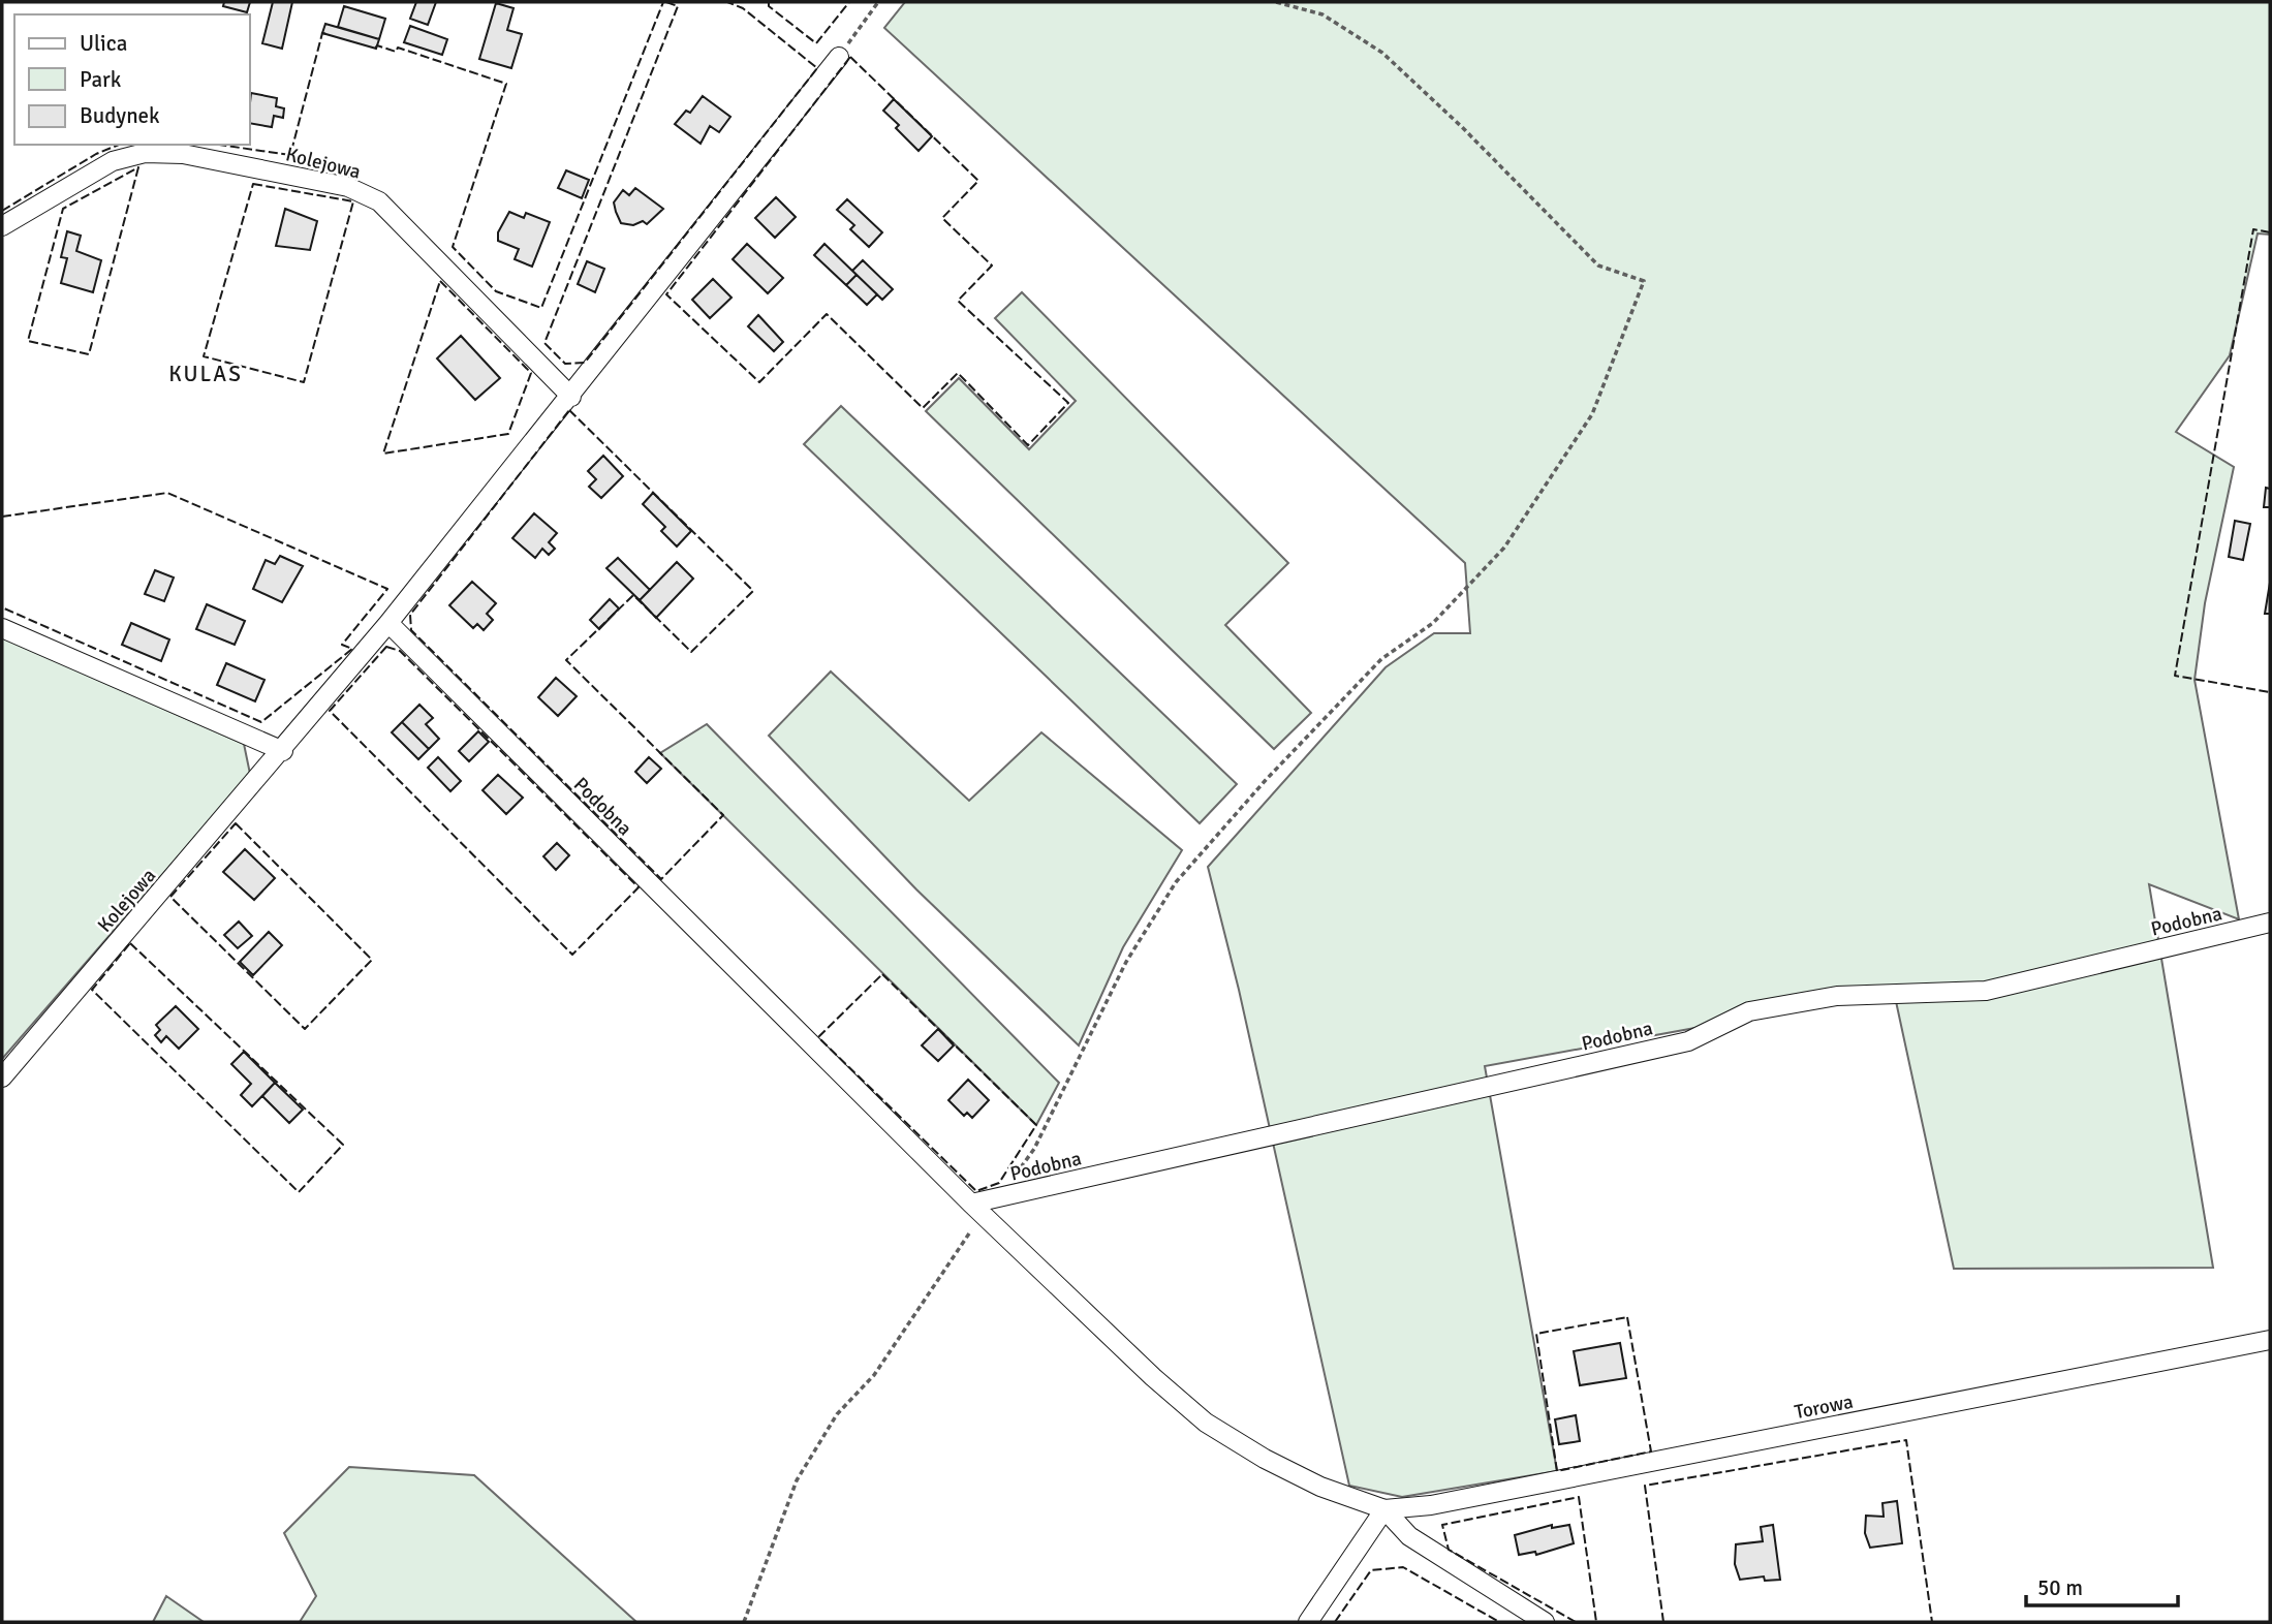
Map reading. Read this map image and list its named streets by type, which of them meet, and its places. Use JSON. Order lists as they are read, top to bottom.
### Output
{
  "streets": {
    "street": ["Kolejowa", "Podobna", "Torowa"]
  },
  "crossings": [
    ["Kolejowa", "Podobna"],
    ["Podobna", "Torowa"]
  ],
  "districts": ["KULAS"],
  "legend": ["Ulica", "Park", "Budynek"],
  "scale_bar": "50 m"
}
